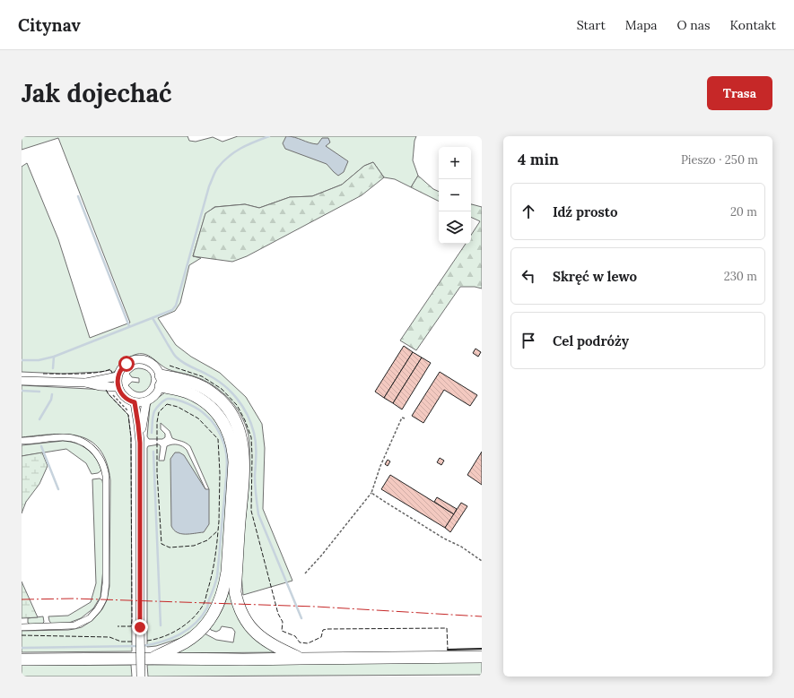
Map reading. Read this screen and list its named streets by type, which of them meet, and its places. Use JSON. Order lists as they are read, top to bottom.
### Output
{
  "page": {
    "header": "Citynav",
    "nav": [
      "Start",
      "Mapa",
      "O nas",
      "Kontakt"
    ],
    "buttons": "Trasa",
    "title": "Jak dojechać",
    "heading": ["4 min", "Pieszo · 250 m"],
    "map_buttons": ["+", "−"],
    "list": [
      ["Idź prosto", "20 m"],
      ["Skręć w lewo", "230 m"],
      "Cel podróży"
    ]
  }
}
